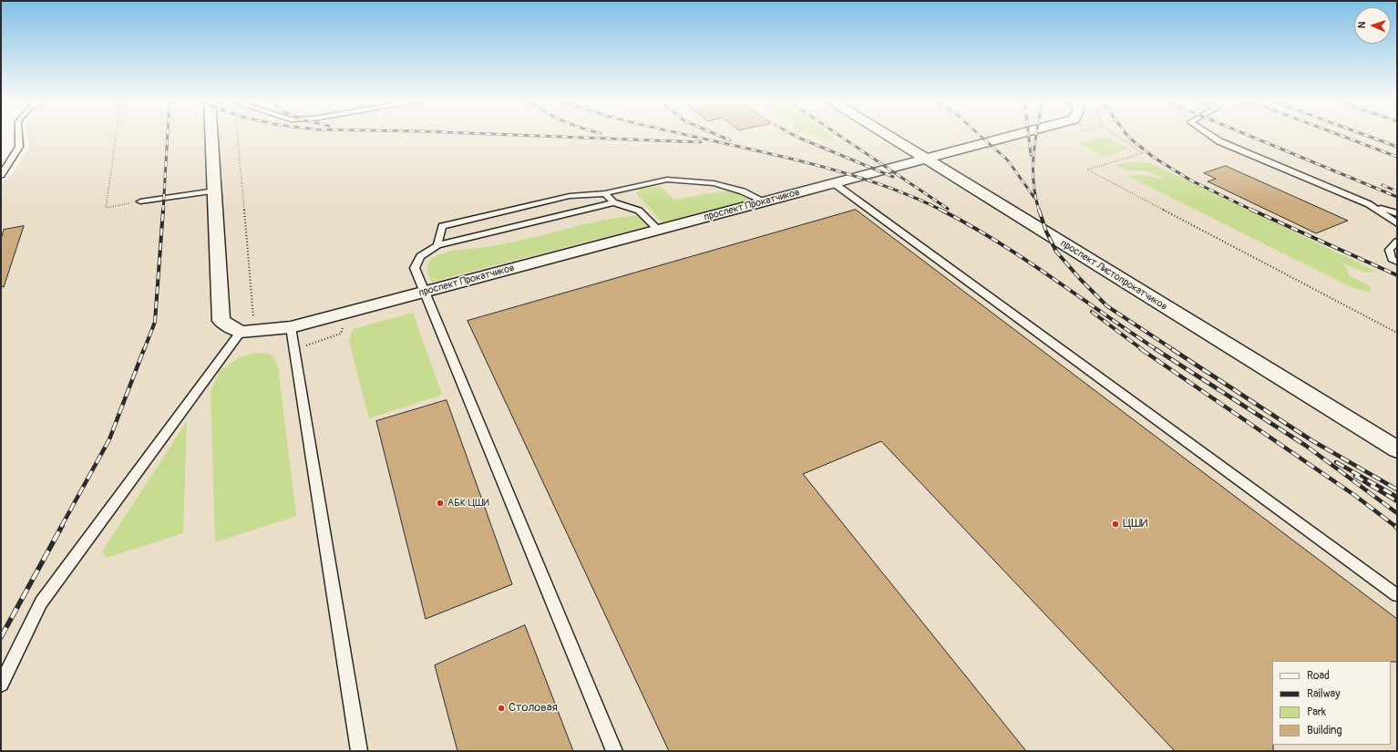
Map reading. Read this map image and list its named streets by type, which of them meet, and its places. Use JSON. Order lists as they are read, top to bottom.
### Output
{
  "streets": {
    "street": ["проспект Прокатчиков", "проспект Листопрокатчиков"]
  },
  "crossings": [
    ["проспект Прокатчиков", "проспект Листопрокатчиков"]
  ],
  "places": ["АБК ЦШИ", "ЦШИ", "Столовая"],
  "legend": [
    "Road",
    "Railway",
    "Park",
    "Building"
  ],
  "north": "left"
}
